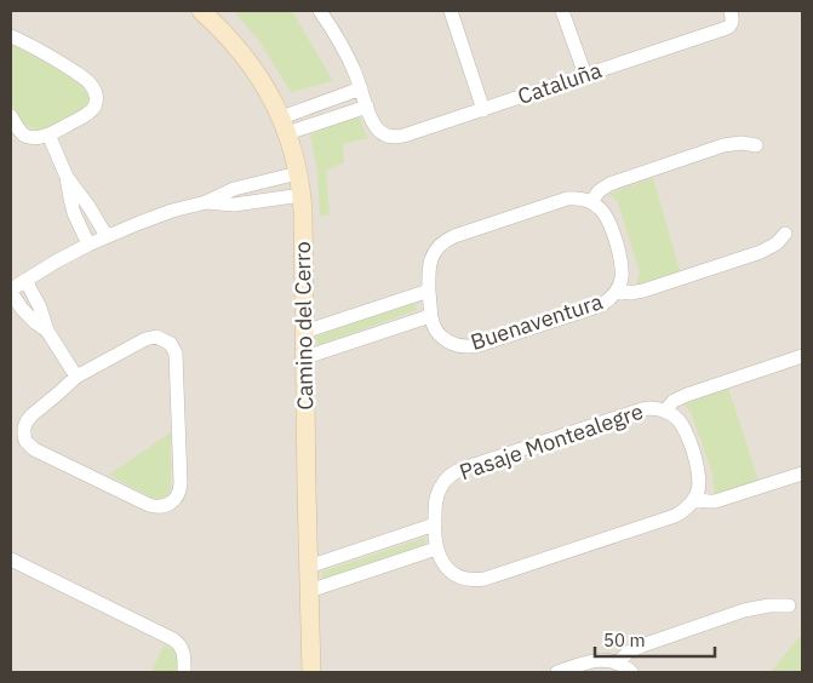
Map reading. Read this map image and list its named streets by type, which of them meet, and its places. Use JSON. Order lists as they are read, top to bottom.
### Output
{
  "streets": {
    "street": [
      "Cataluña",
      "Buenaventura",
      "Camino del Cerro",
      "Pasaje Montealegre"
    ]
  },
  "scale_bar": "50 m"
}
